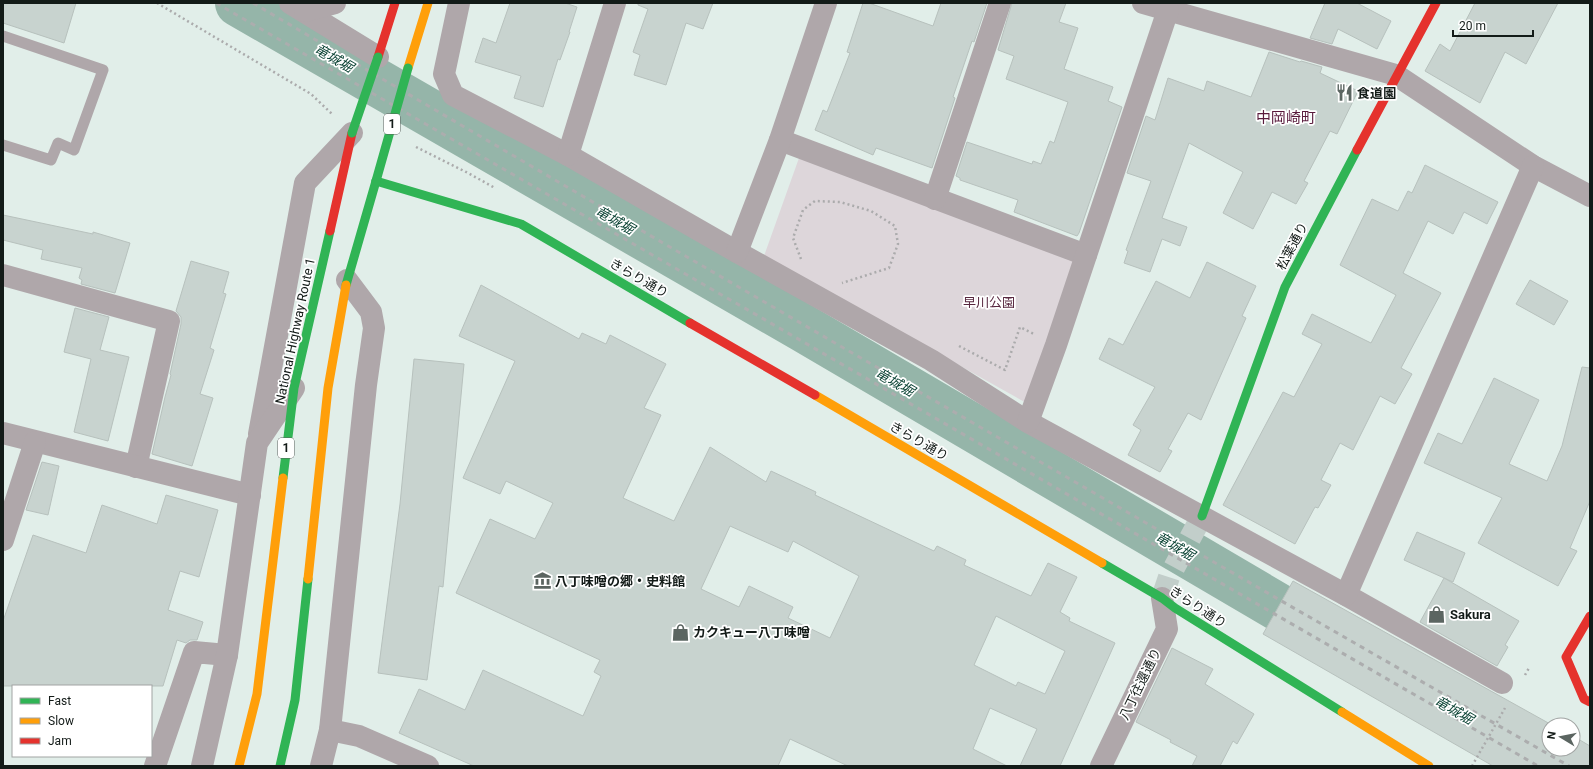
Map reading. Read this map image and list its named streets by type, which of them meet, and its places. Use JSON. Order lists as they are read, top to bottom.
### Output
{
  "streets": {
    "main road": [
      "1",
      "松葉通り",
      "きらり通り",
      "National Highway Route 1"
    ],
    "street": ["八丁往還通り"]
  },
  "crossings": [
    ["1", "きらり通り"],
    ["きらり通り", "八丁往還通り"]
  ],
  "districts": ["中岡崎町"],
  "water": ["竜城堀"],
  "parks": ["早川公園"],
  "places": {
    "restaurant": ["食道園"],
    "museum": ["八丁味噌の郷・史料館"],
    "shop": ["Sakura", "カクキュー八丁味噌"]
  },
  "legend": ["Fast", "Slow", "Jam"],
  "scale_bar": "20 m",
  "north": "left"
}
